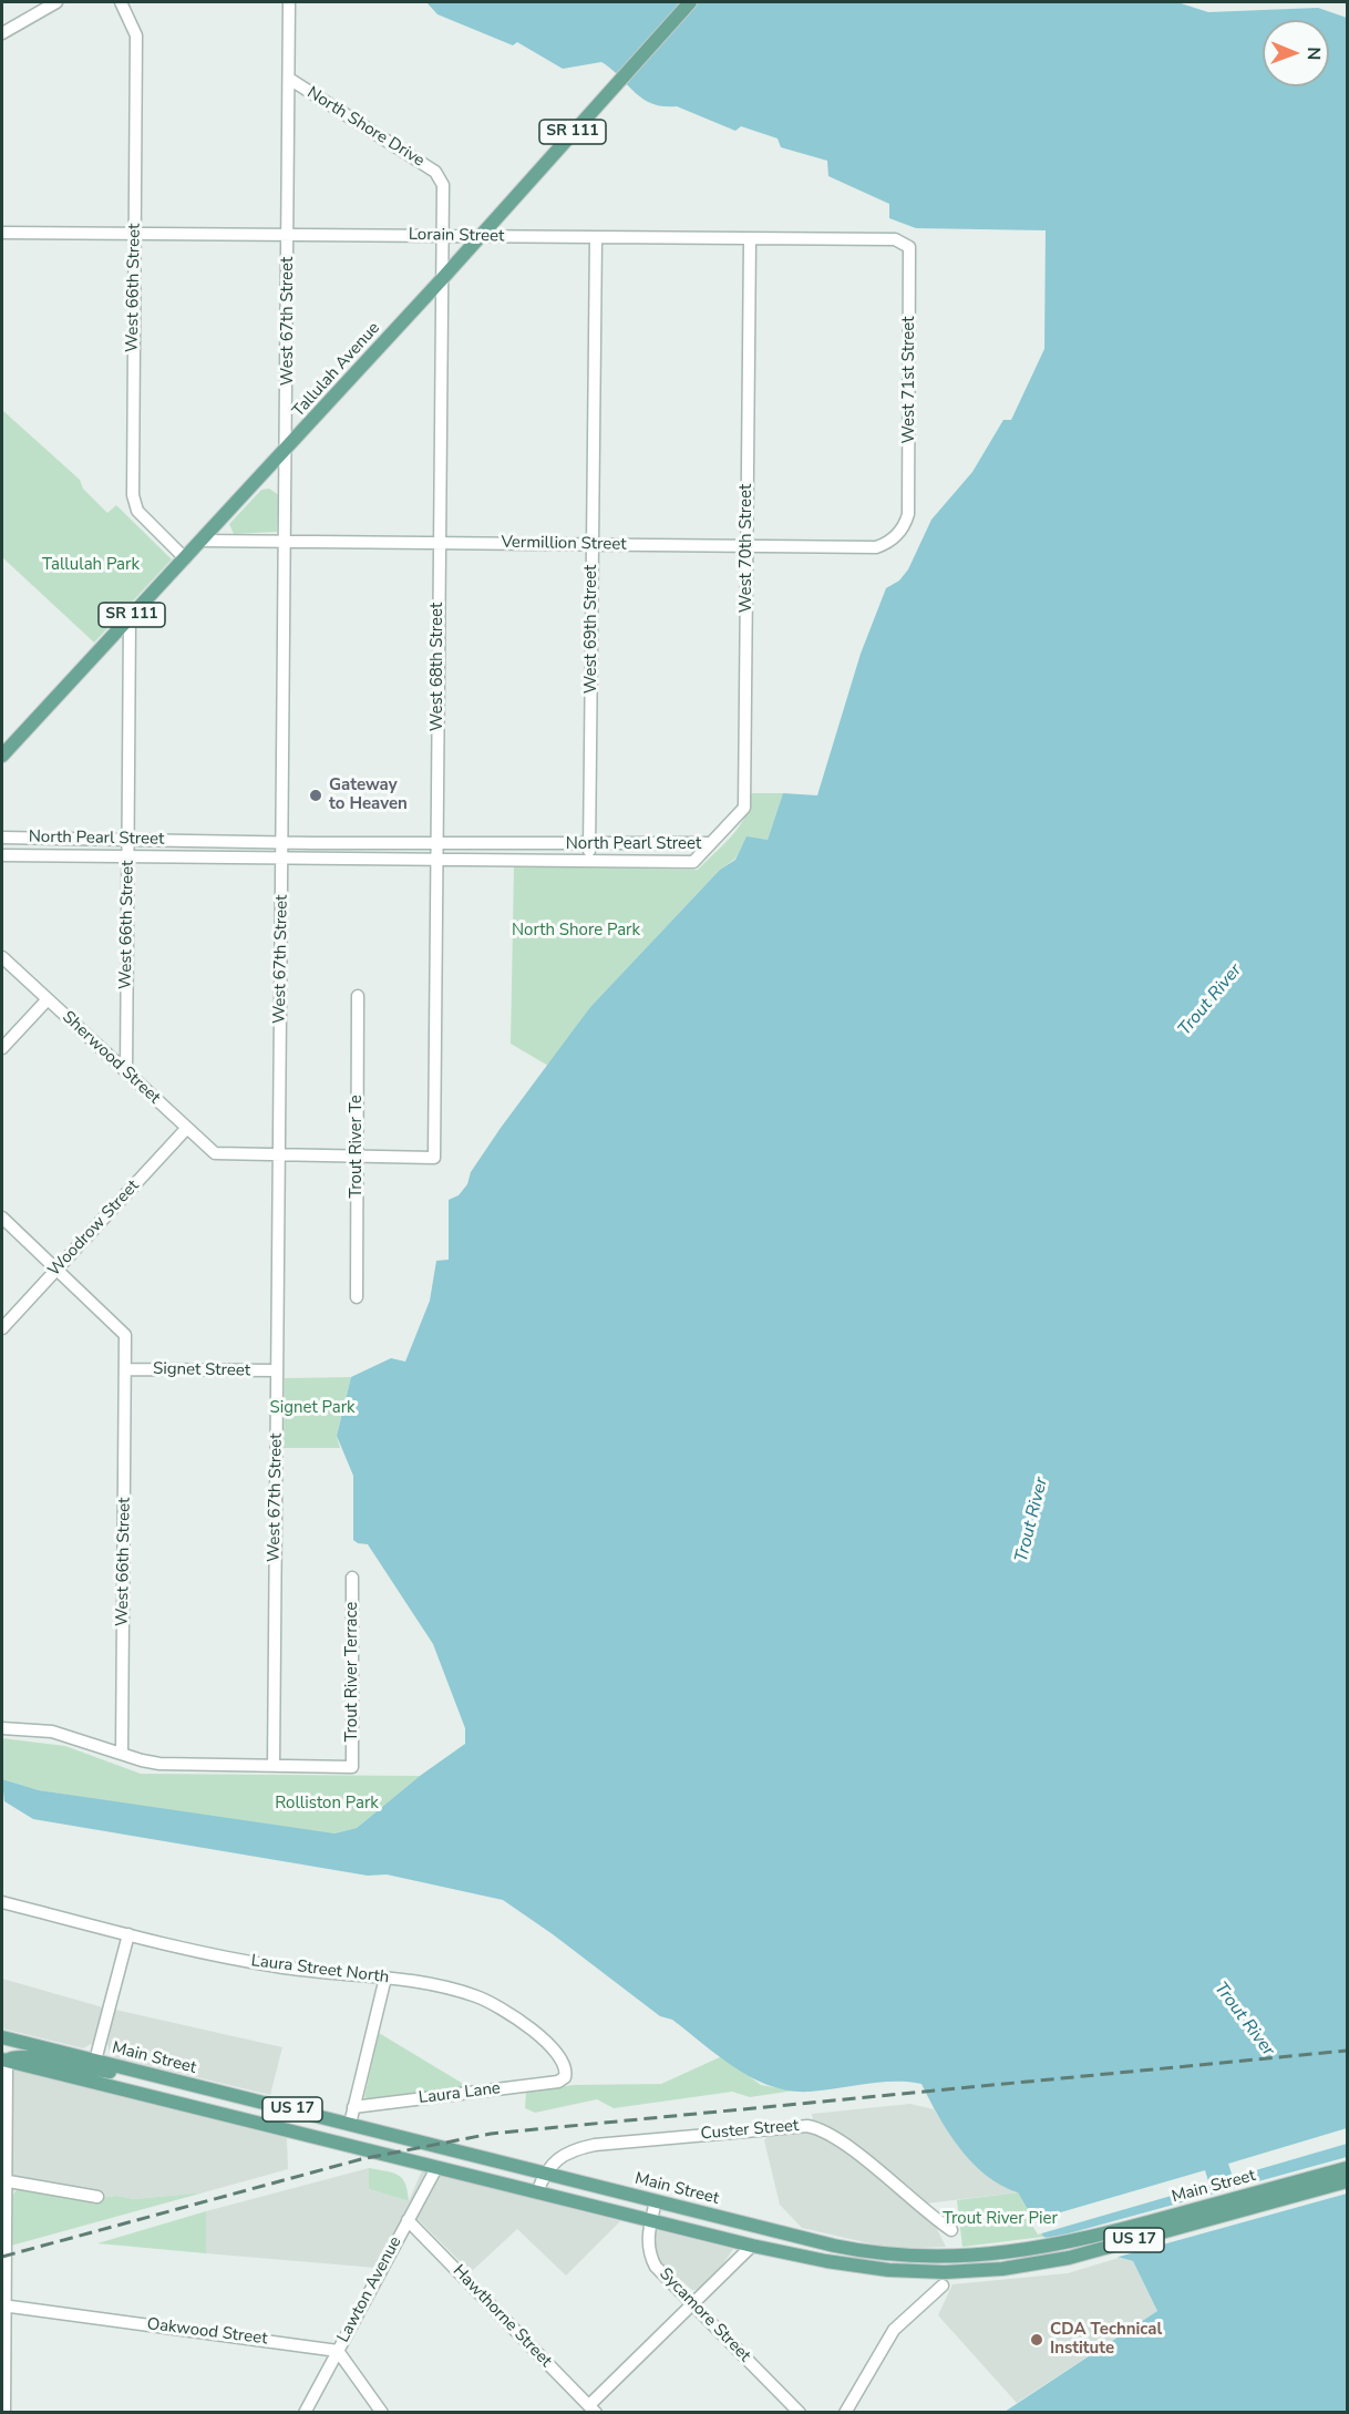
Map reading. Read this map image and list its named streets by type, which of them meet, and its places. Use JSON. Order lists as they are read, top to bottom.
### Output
{
  "streets": {
    "main road": [
      "SR 111",
      "Tallulah Avenue",
      "Main Street",
      "US 17"
    ],
    "street": [
      "North Shore Drive",
      "Lorain Street",
      "West 66th Street",
      "West 67th Street",
      "West 71st Street",
      "Vermillion Street",
      "West 70th Street",
      "West 69th Street",
      "West 68th Street",
      "North Pearl Street",
      "Sherwood Street",
      "Trout River Te",
      "Woodrow Street",
      "Signet Street",
      "Trout River Terrace",
      "Laura Street North",
      "Laura Lane",
      "Custer Street",
      "Lawton Avenue",
      "Sycamore Street",
      "Hawthorne Street",
      "Oakwood Street"
    ]
  },
  "crossings": [
    ["North Shore Drive", "West 67th Street"],
    ["North Shore Drive", "West 68th Street"],
    ["Lorain Street", "West 66th Street"],
    ["Lorain Street", "West 67th Street"],
    ["Lorain Street", "Tallulah Avenue"],
    ["Lorain Street", "West 71st Street"],
    ["Lorain Street", "West 70th Street"],
    ["Lorain Street", "West 69th Street"],
    ["Lorain Street", "West 68th Street"],
    ["West 66th Street", "Tallulah Avenue"],
    ["West 66th Street", "North Pearl Street"],
    ["West 66th Street", "Sherwood Street"],
    ["West 66th Street", "Woodrow Street"],
    ["West 66th Street", "Signet Street"],
    ["West 67th Street", "Tallulah Avenue"],
    ["West 67th Street", "Vermillion Street"],
    ["West 67th Street", "North Pearl Street"],
    ["West 67th Street", "Sherwood Street"],
    ["West 67th Street", "Signet Street"],
    ["West 67th Street", "Trout River Terrace"],
    ["Tallulah Avenue", "Vermillion Street"],
    ["Tallulah Avenue", "West 68th Street"],
    ["West 71st Street", "Vermillion Street"],
    ["Vermillion Street", "West 70th Street"],
    ["Vermillion Street", "West 69th Street"],
    ["Vermillion Street", "West 68th Street"],
    ["West 70th Street", "North Pearl Street"],
    ["West 69th Street", "North Pearl Street"],
    ["West 68th Street", "North Pearl Street"],
    ["West 68th Street", "Trout River Te"],
    ["Sherwood Street", "Woodrow Street"],
    ["Laura Street North", "Laura Lane"],
    ["Main Street", "Custer Street"],
    ["Main Street", "Lawton Avenue"],
    ["Main Street", "Sycamore Street"],
    ["Lawton Avenue", "Hawthorne Street"],
    ["Lawton Avenue", "Oakwood Street"]
  ],
  "water": ["Trout River"],
  "parks": [
    "Tallulah Park",
    "North Shore Park",
    "Signet Park",
    "Rolliston Park",
    "Trout River Pier"
  ],
  "places": ["Gateway to Heaven", "CDA Technical Institute"],
  "north": "right"
}
